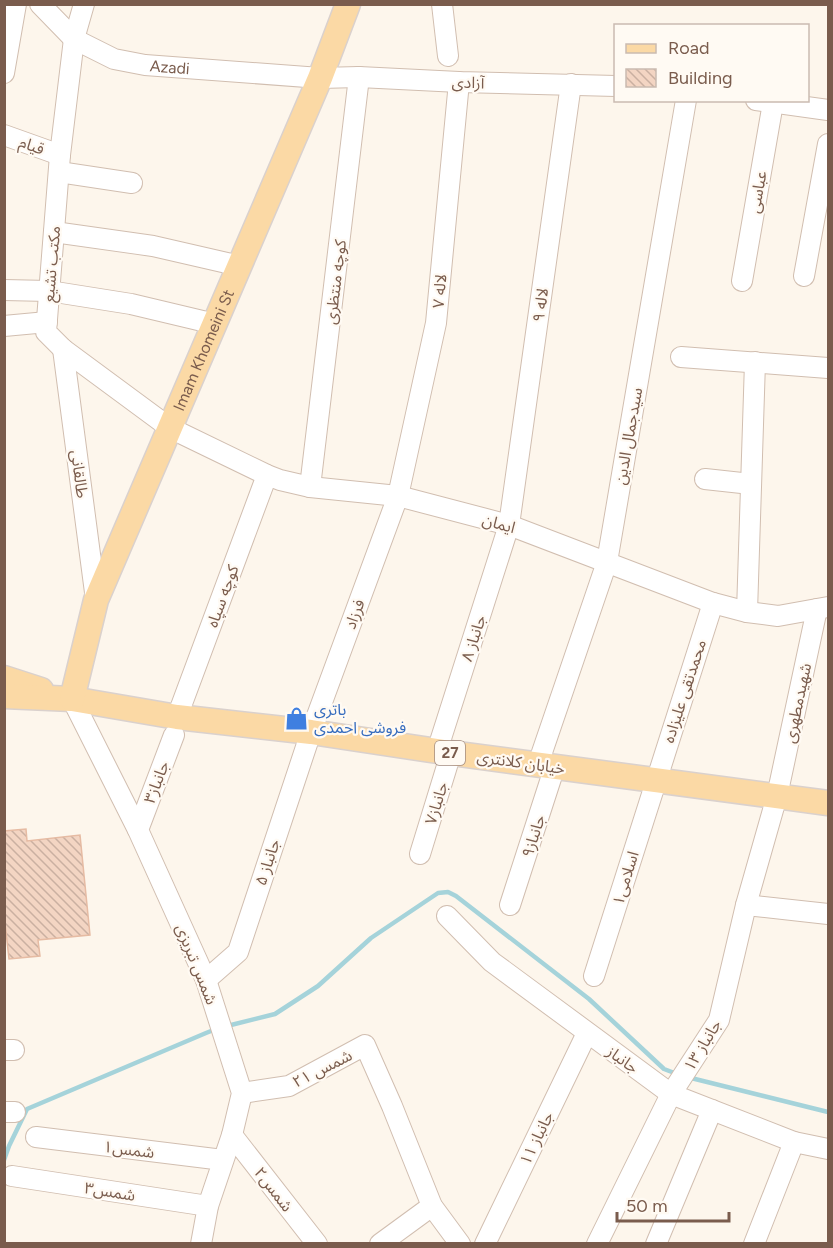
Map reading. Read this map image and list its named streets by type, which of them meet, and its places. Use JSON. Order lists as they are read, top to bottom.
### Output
{
  "streets": {
    "main road": ["Imam Khomeini St", "27", "خیابان کلانتری"],
    "street": [
      "Azadi",
      "آزادی",
      "قیام",
      "عباسی",
      "مکتب تشیع",
      "کوچه منتظری",
      "لاله ۷",
      "لاله ۹",
      "سیدجمال الدین",
      "طالقانی",
      "ایمان",
      "کوچه سپاه",
      "فرزاد",
      "جانباز ۸",
      "محمدتقی علیزاده",
      "شهیدمطهری",
      "جانباز۳",
      "جانباز۷",
      "جانباز۹",
      "جانباز ۵",
      "اسلامی۱",
      "شمس تبریزی",
      "جانباز ۱۳",
      "جانباز",
      "شمس ۲۱",
      "جانباز ۱۱",
      "شمس۱",
      "شمس۲",
      "شمس۳"
    ]
  },
  "crossings": [
    ["Azadi", "آزادی"],
    ["Azadi", "مکتب تشیع"],
    ["Azadi", "Imam Khomeini St"],
    ["آزادی", "کوچه منتظری"],
    ["آزادی", "لاله ۷"],
    ["آزادی", "لاله ۹"],
    ["آزادی", "Imam Khomeini St"],
    ["قیام", "مکتب تشیع"],
    ["مکتب تشیع", "Imam Khomeini St"],
    ["مکتب تشیع", "طالقانی"],
    ["مکتب تشیع", "ایمان"],
    ["کوچه منتظری", "ایمان"],
    ["لاله ۷", "ایمان"],
    ["لاله ۷", "فرزاد"],
    ["لاله ۹", "ایمان"],
    ["لاله ۹", "جانباز ۸"],
    ["Imam Khomeini St", "طالقانی"],
    ["Imam Khomeini St", "ایمان"],
    ["Imam Khomeini St", "خیابان کلانتری"],
    ["Imam Khomeini St", "شمس تبریزی"],
    ["سیدجمال الدین", "ایمان"],
    ["سیدجمال الدین", "خیابان کلانتری"],
    ["سیدجمال الدین", "جانباز۹"],
    ["ایمان", "کوچه سپاه"],
    ["ایمان", "فرزاد"],
    ["ایمان", "جانباز ۸"],
    ["ایمان", "محمدتقی علیزاده"],
    ["ایمان", "شهیدمطهری"],
    ["کوچه سپاه", "خیابان کلانتری"],
    ["کوچه سپاه", "جانباز۳"],
    ["فرزاد", "خیابان کلانتری"],
    ["فرزاد", "جانباز ۵"],
    ["جانباز ۸", "خیابان کلانتری"],
    ["جانباز ۸", "جانباز۷"],
    ["محمدتقی علیزاده", "خیابان کلانتری"],
    ["محمدتقی علیزاده", "اسلامی۱"],
    ["شهیدمطهری", "خیابان کلانتری"],
    ["شهیدمطهری", "جانباز ۱۳"],
    ["خیابان کلانتری", "جانباز۳"],
    ["خیابان کلانتری", "جانباز۷"],
    ["خیابان کلانتری", "جانباز۹"],
    ["خیابان کلانتری", "جانباز ۵"],
    ["خیابان کلانتری", "اسلامی۱"],
    ["خیابان کلانتری", "شمس تبریزی"],
    ["خیابان کلانتری", "جانباز ۱۳"],
    ["جانباز۳", "شمس تبریزی"],
    ["جانباز ۵", "شمس تبریزی"],
    ["شمس تبریزی", "شمس ۲۱"],
    ["جانباز ۱۳", "جانباز"],
    ["جانباز", "جانباز ۱۱"]
  ],
  "places": {
    "shop": ["باتری فروشی احمدی"]
  },
  "legend": ["Road", "Building"],
  "scale_bar": "50 m"
}
